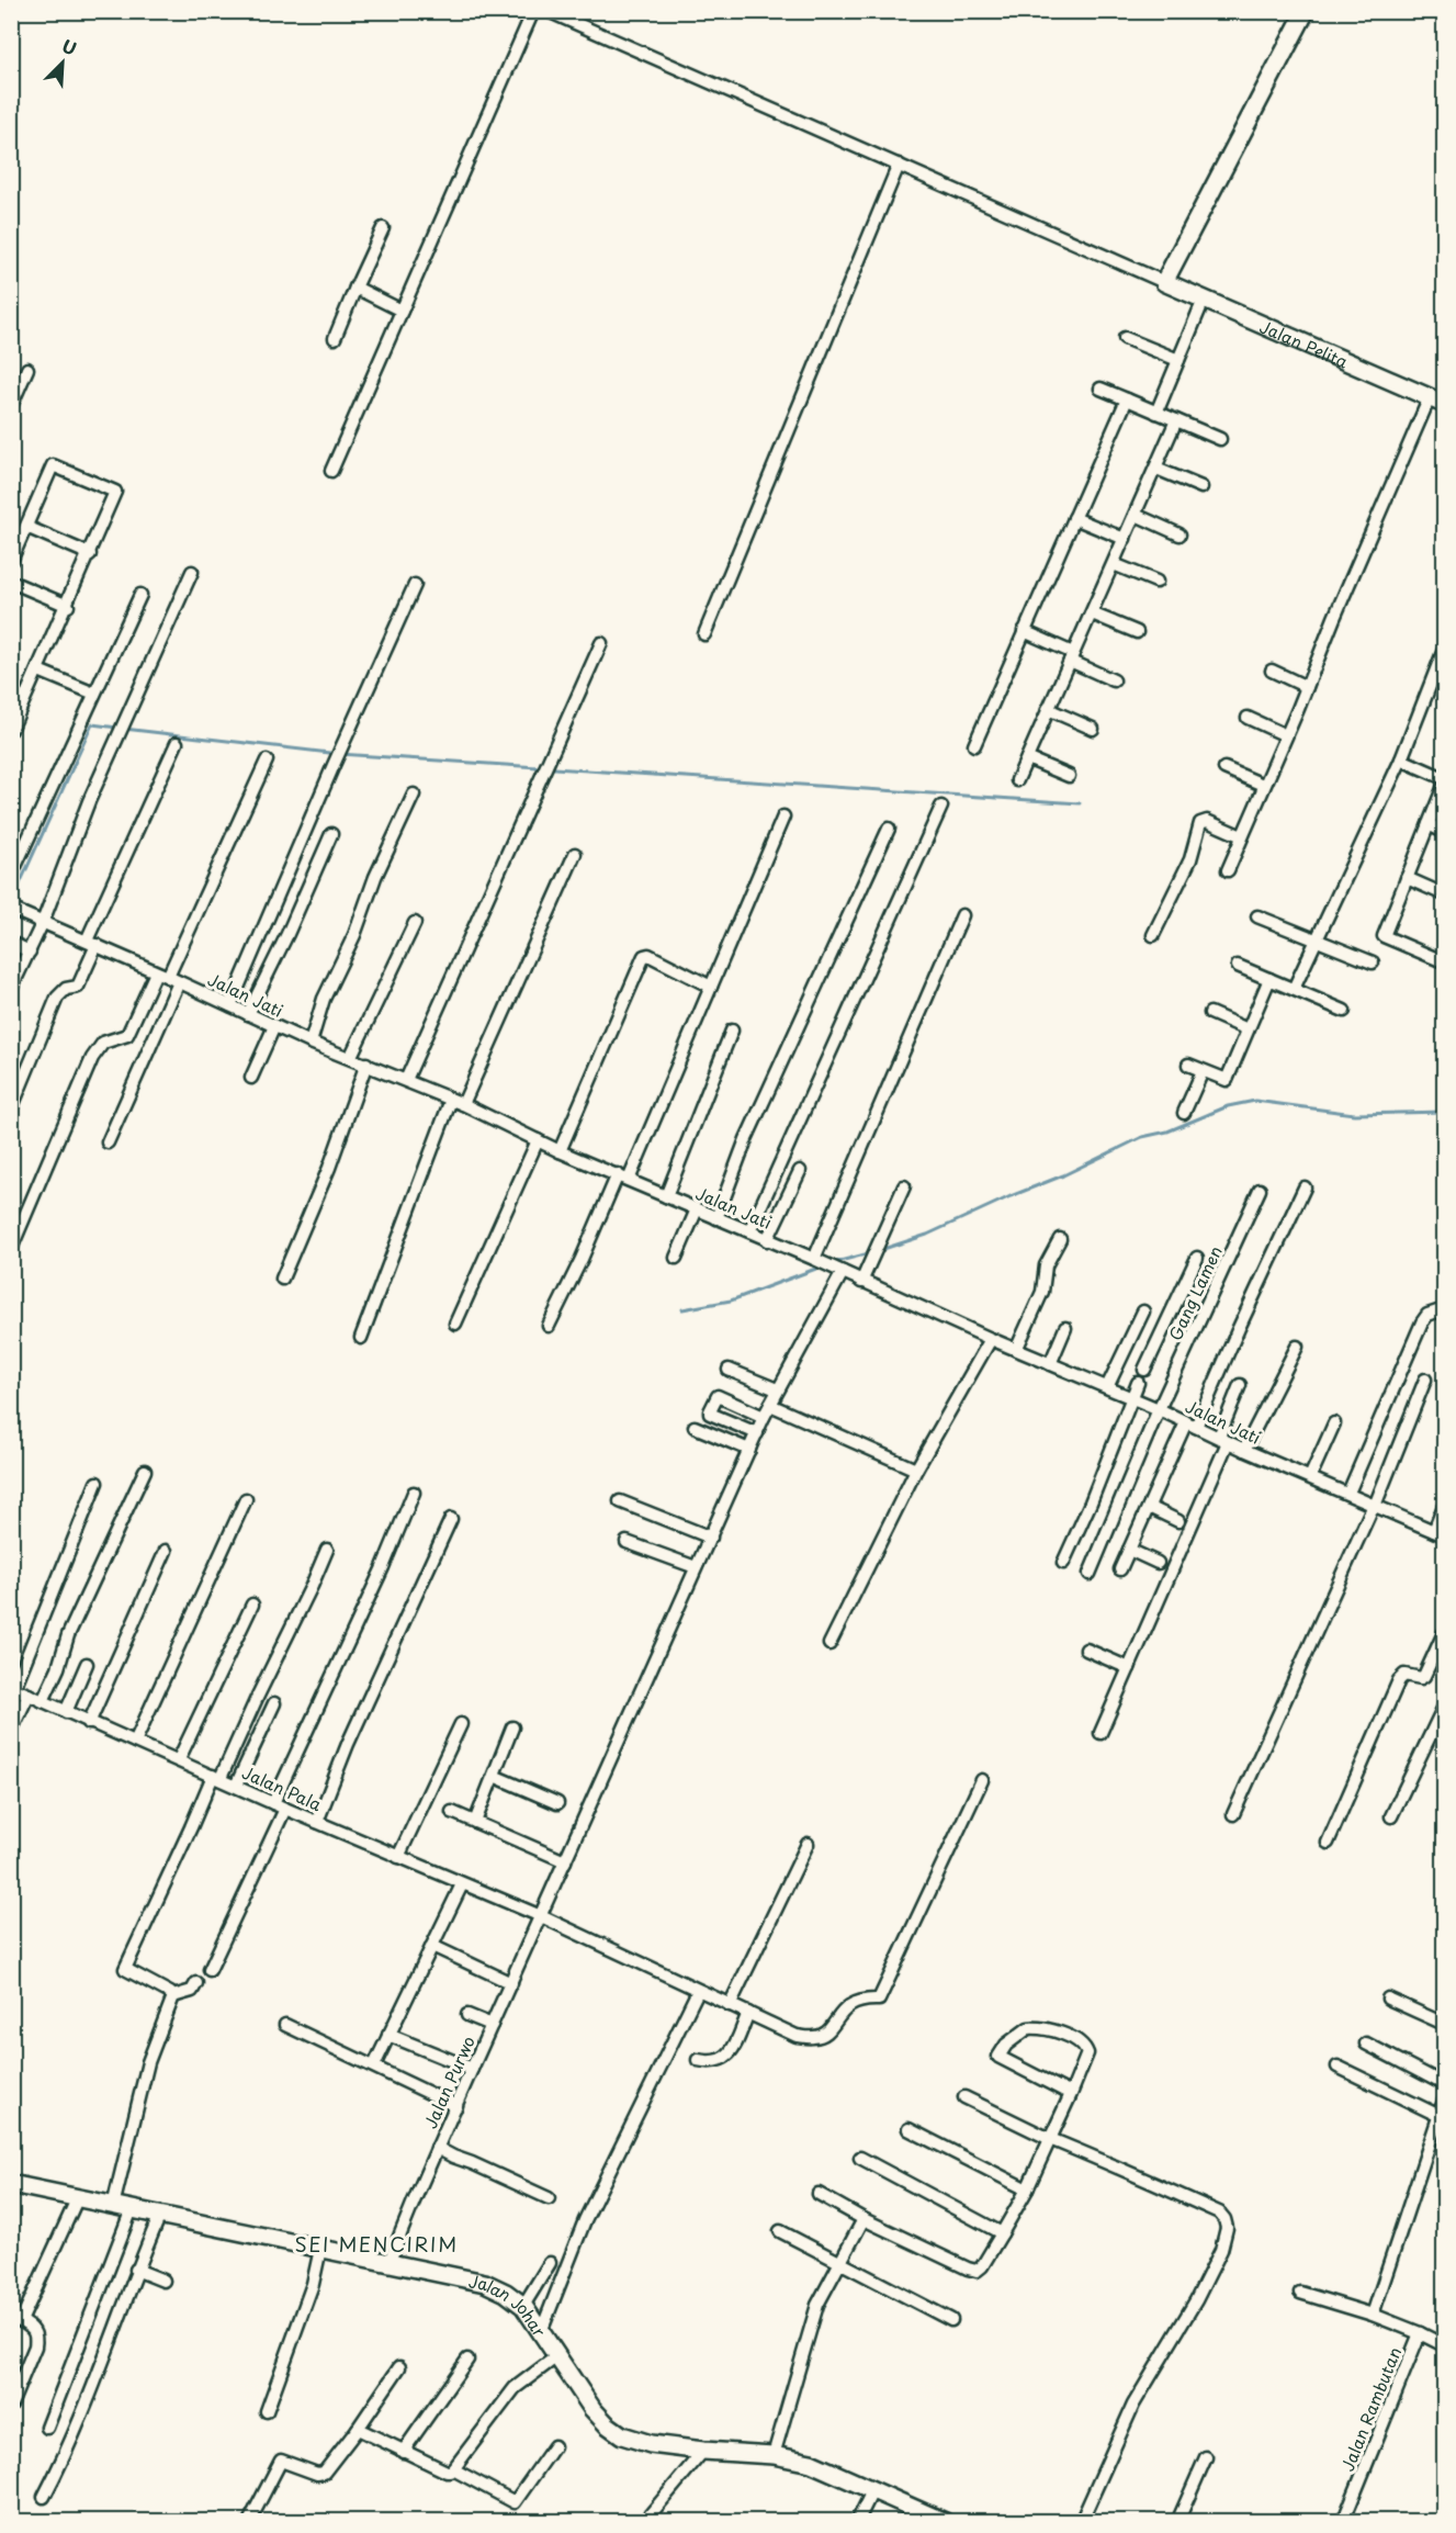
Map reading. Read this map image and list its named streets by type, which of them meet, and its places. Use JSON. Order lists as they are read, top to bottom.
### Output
{
  "streets": {
    "street": [
      "Jalan Pelita",
      "Jalan Jati",
      "Gang Lamen",
      "Jalan Pala",
      "Jalan Purwo",
      "Jalan Johar",
      "Jalan Rambutan"
    ]
  },
  "crossings": [
    ["Jalan Jati", "Gang Lamen"],
    ["Jalan Jati", "Jalan Purwo"],
    ["Jalan Pala", "Jalan Purwo"],
    ["Jalan Purwo", "Jalan Johar"]
  ],
  "districts": ["SEI MENCIRIM"],
  "north": "top right"
}
